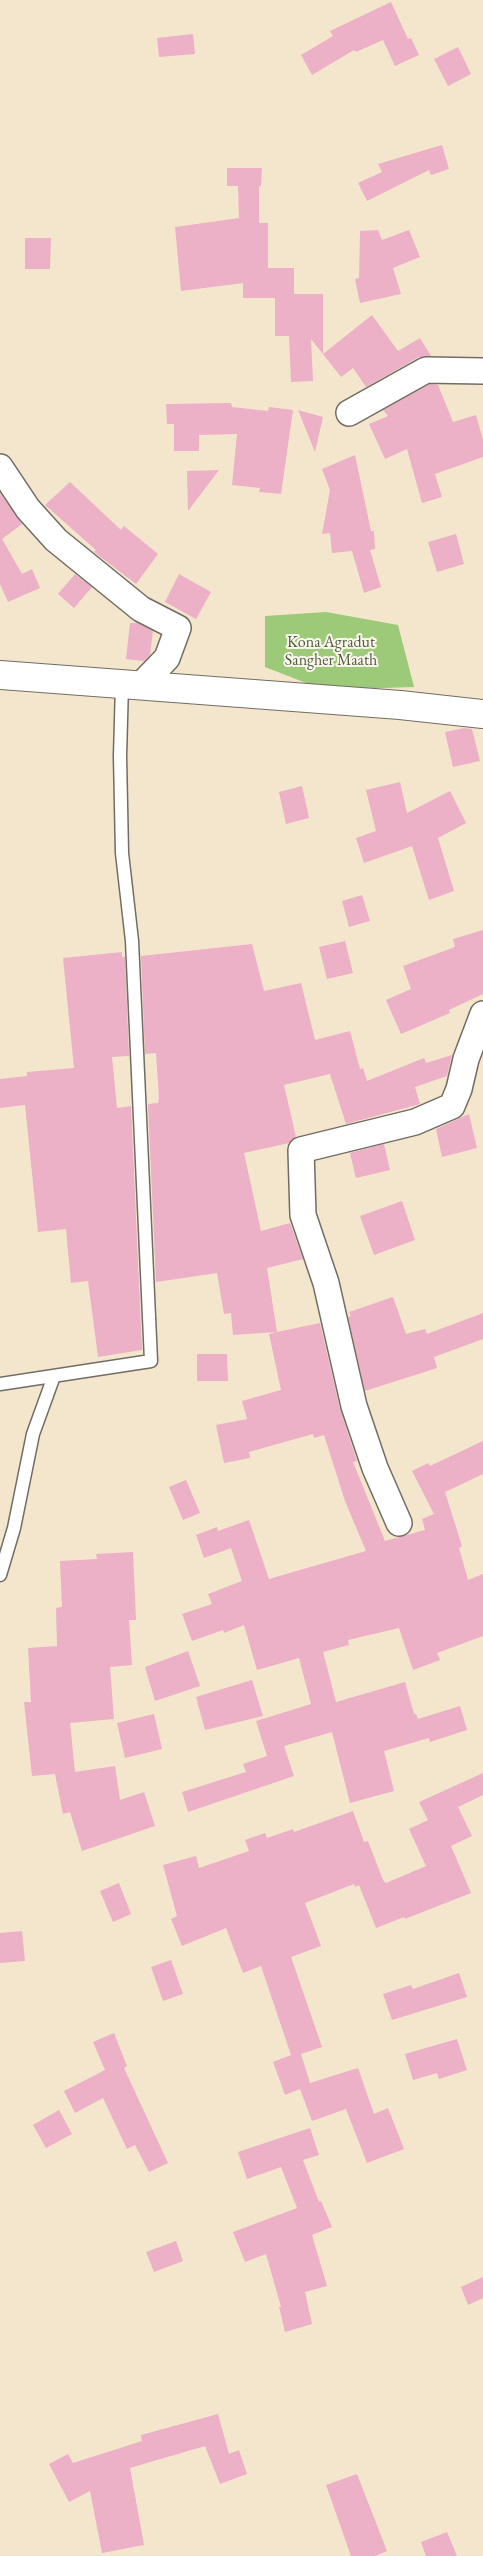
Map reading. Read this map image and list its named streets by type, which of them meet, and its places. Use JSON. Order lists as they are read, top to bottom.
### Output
{
  "parks": ["Kona Agradut Sangher Maath"]
}
